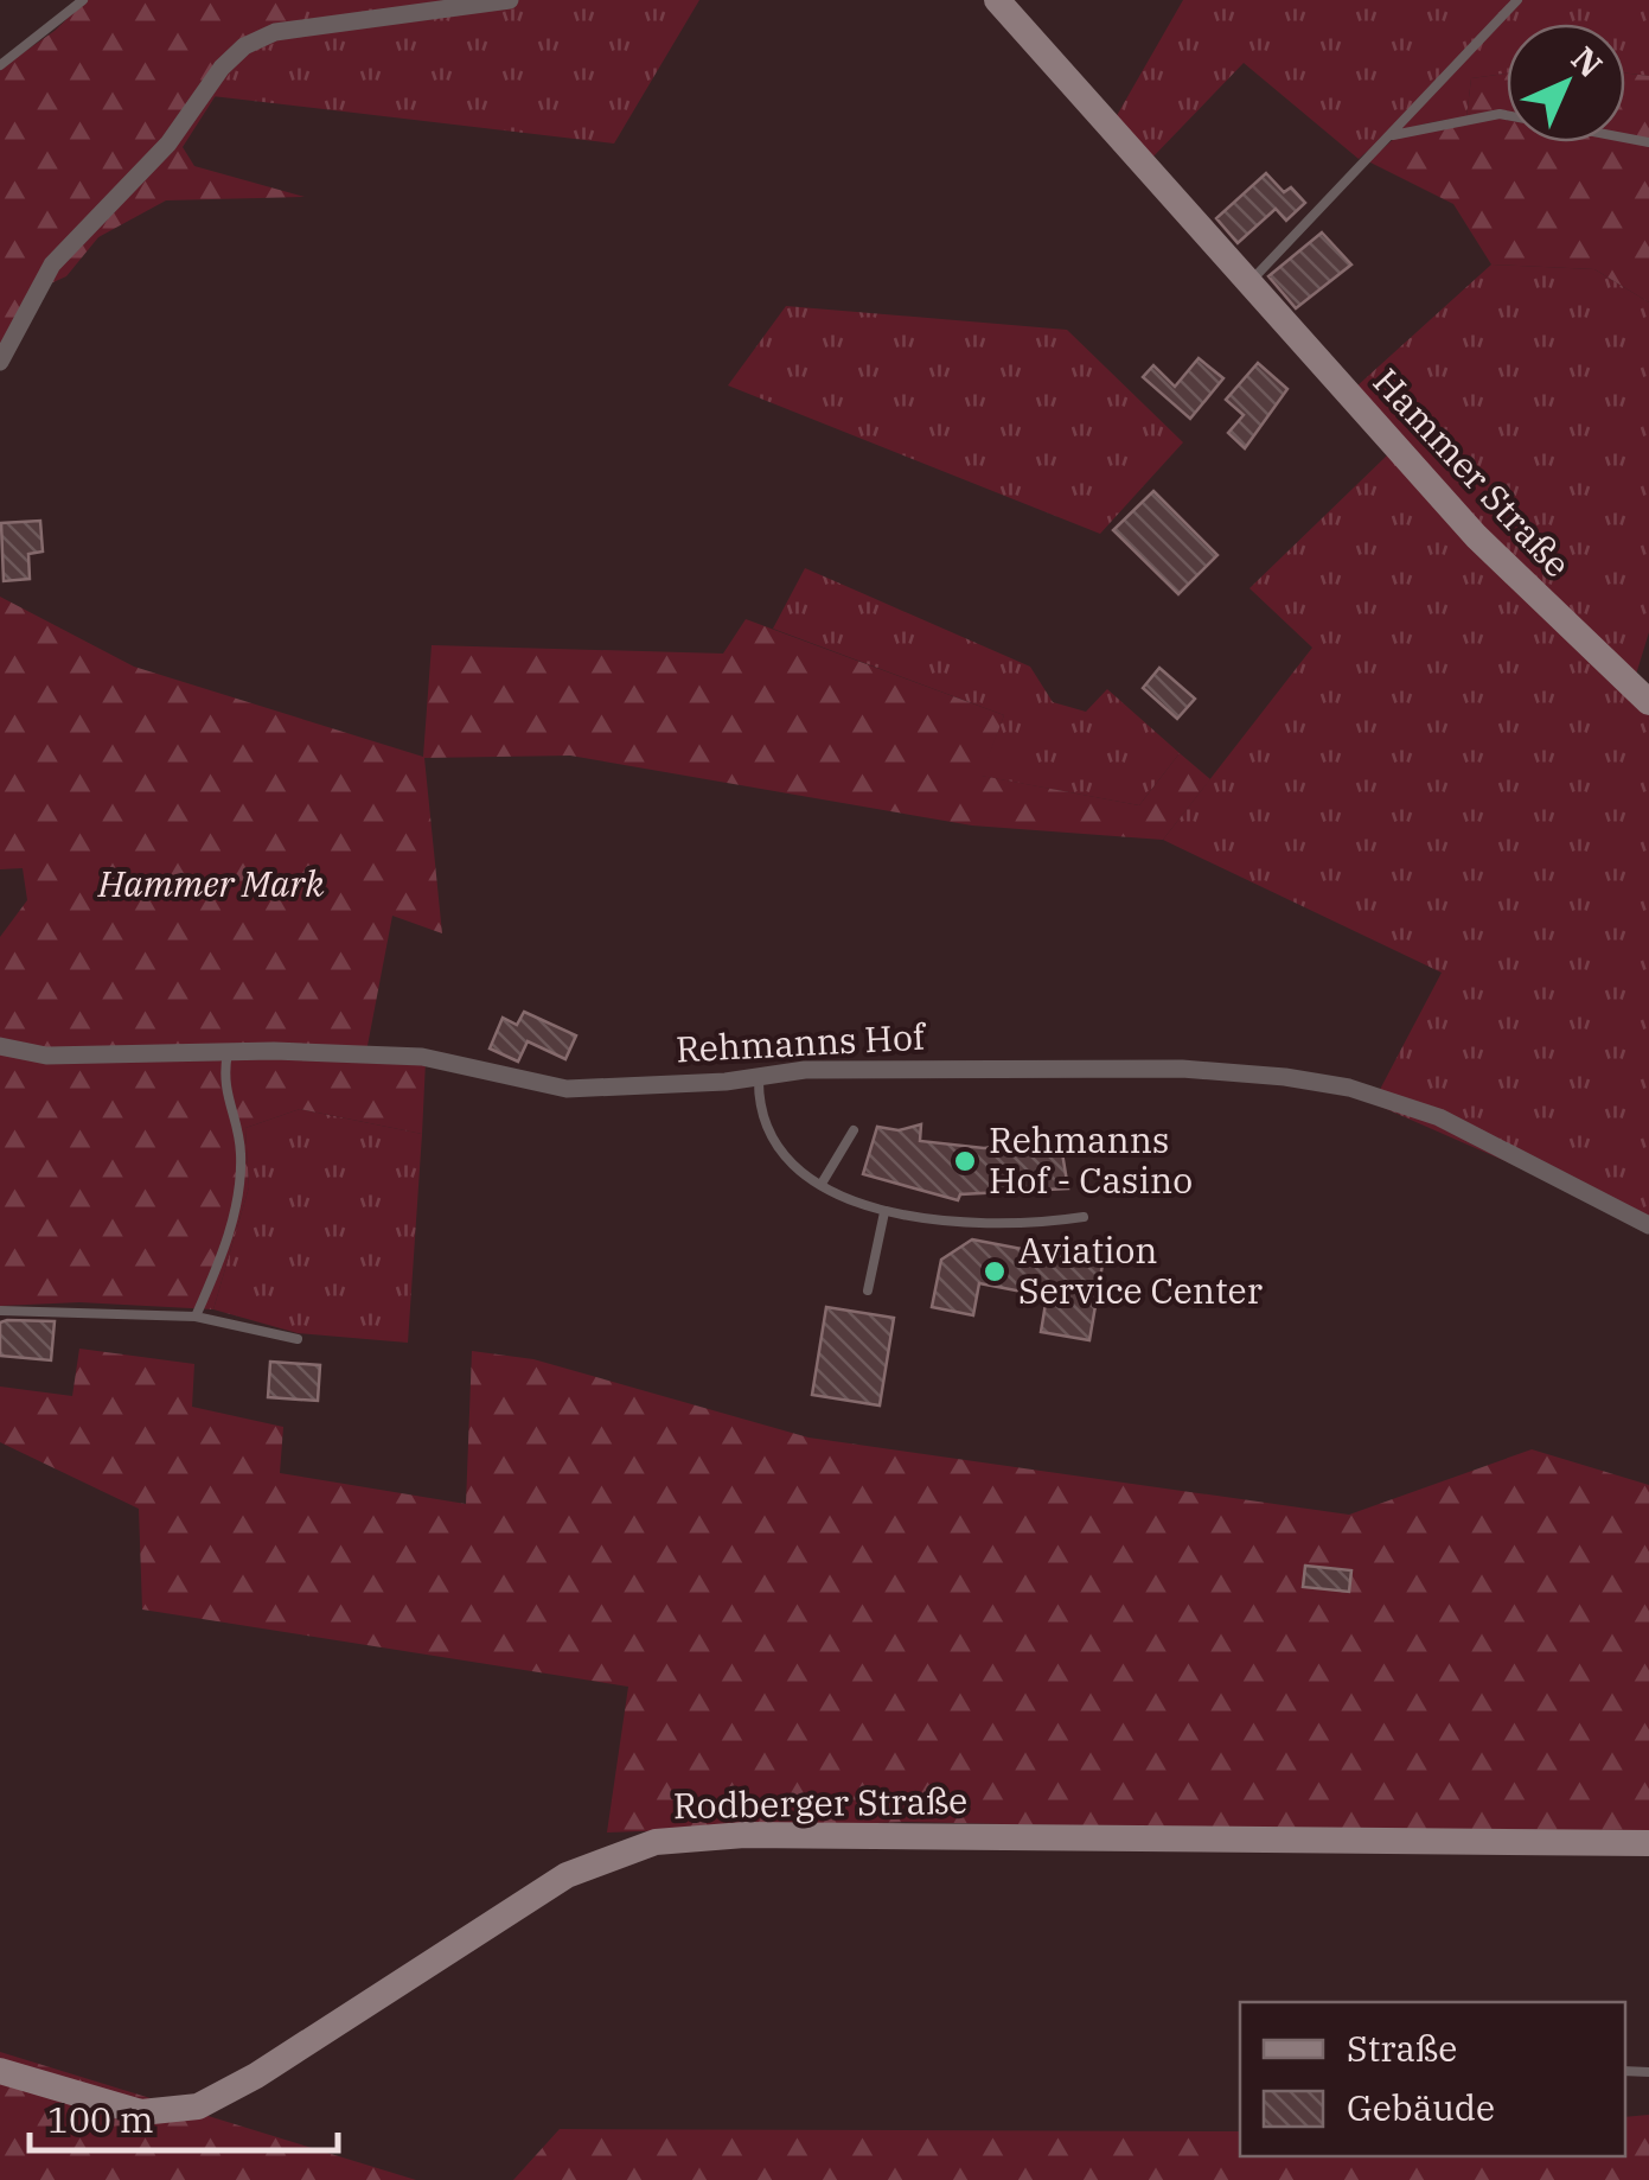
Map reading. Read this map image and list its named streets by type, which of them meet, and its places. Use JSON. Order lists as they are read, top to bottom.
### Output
{
  "streets": {
    "street": ["Hammer Straße", "Rehmanns Hof", "Rodberger Straße"]
  },
  "parks": ["Hammer Mark"],
  "places": ["Rehmanns Hof - Casino", "Aviation Service Center"],
  "legend": ["Straße", "Gebäude"],
  "scale_bar": "100 m",
  "north": "top right"
}
